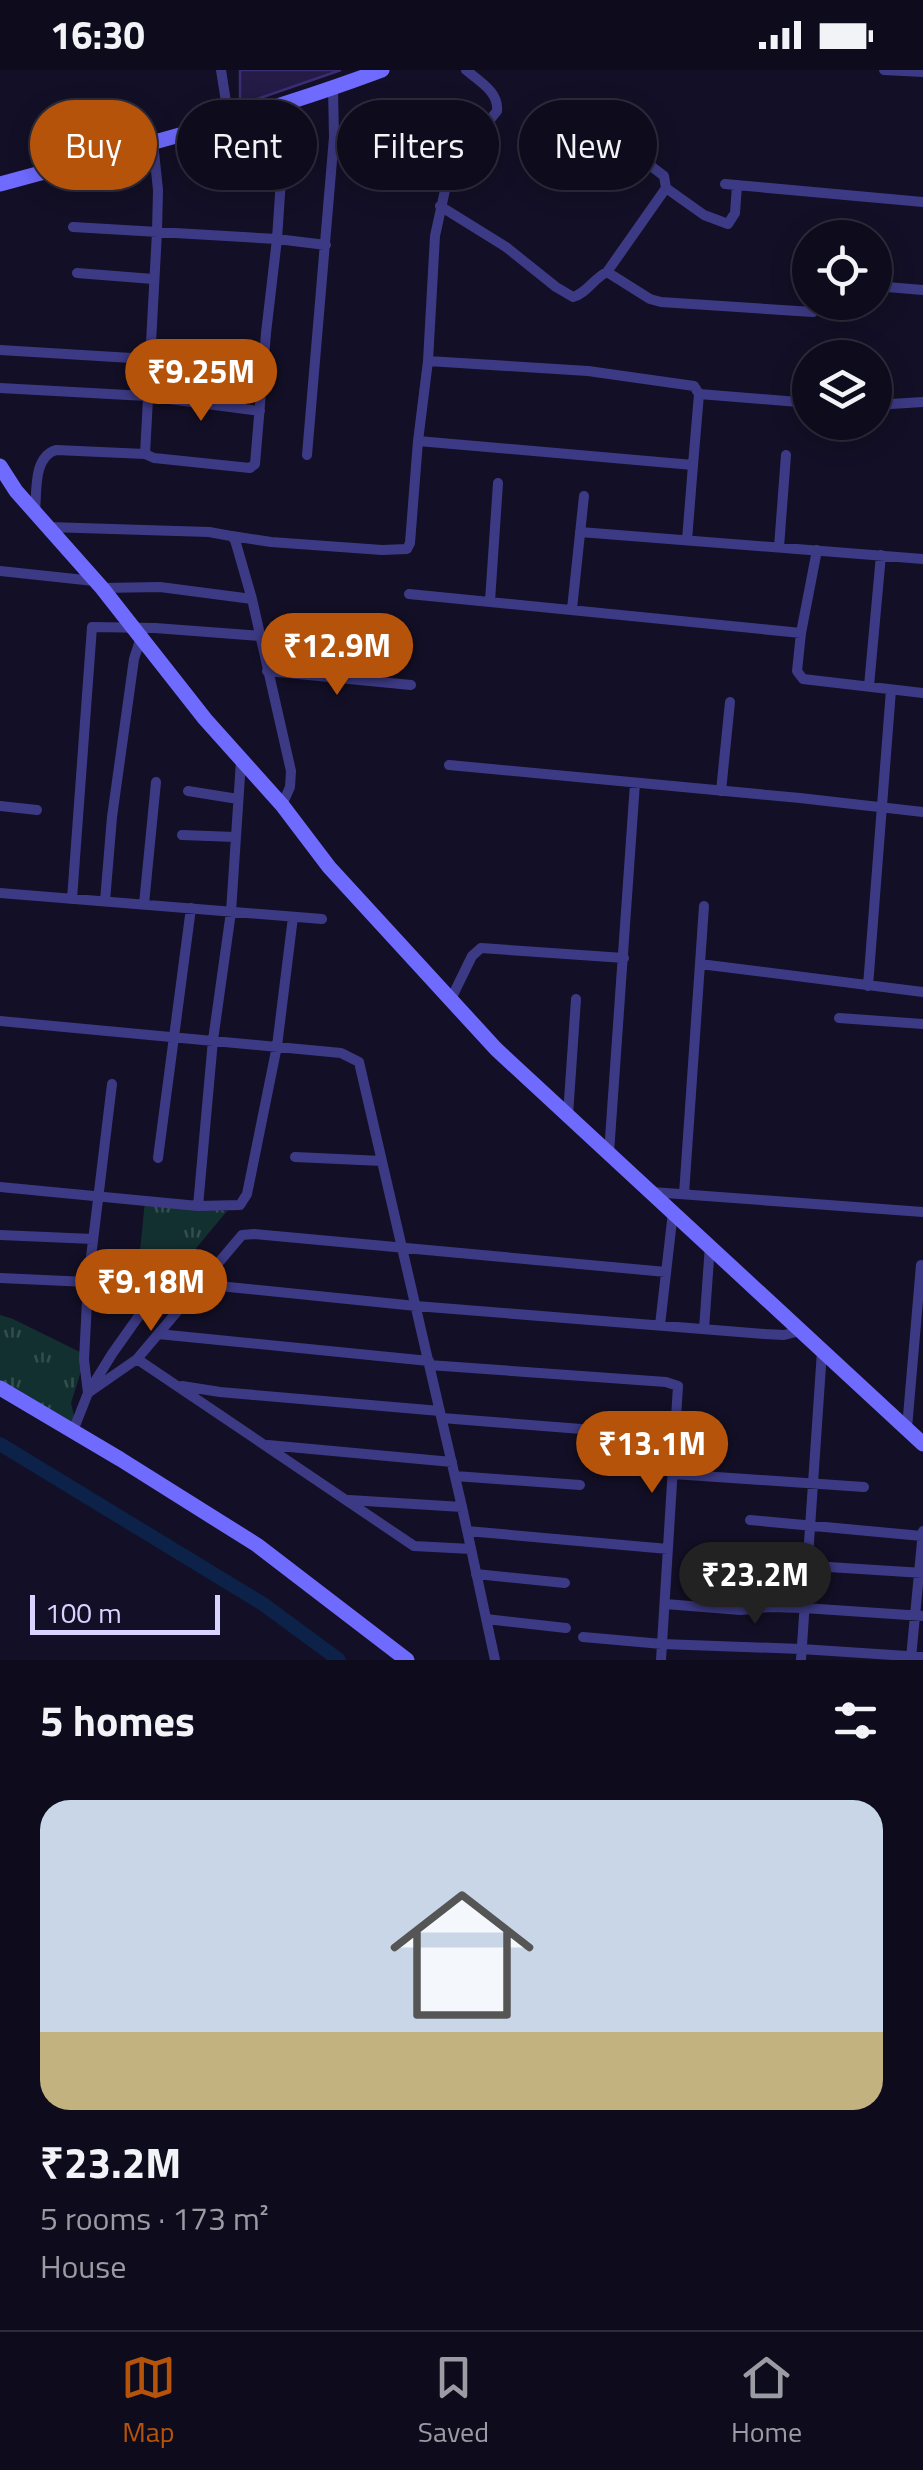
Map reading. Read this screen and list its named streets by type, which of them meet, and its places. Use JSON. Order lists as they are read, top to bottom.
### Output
{
  "scale_bar": "100 m",
  "page": {
    "status": "16:30",
    "chip": [
      "Buy",
      "Rent",
      "Filters",
      "New"
    ],
    "price": [
      "₹9.25M",
      "₹12.9M",
      "₹9.18M",
      "₹13.1M",
      "₹23.2M"
    ],
    "scale": "100 m",
    "heading": "5 homes",
    "list": [
      {
        "name": "₹23.2M",
        "note": "5 rooms · 173 m² · House"
      }
    ],
    "tabs": ["Map", "Saved", "Home"]
  }
}
